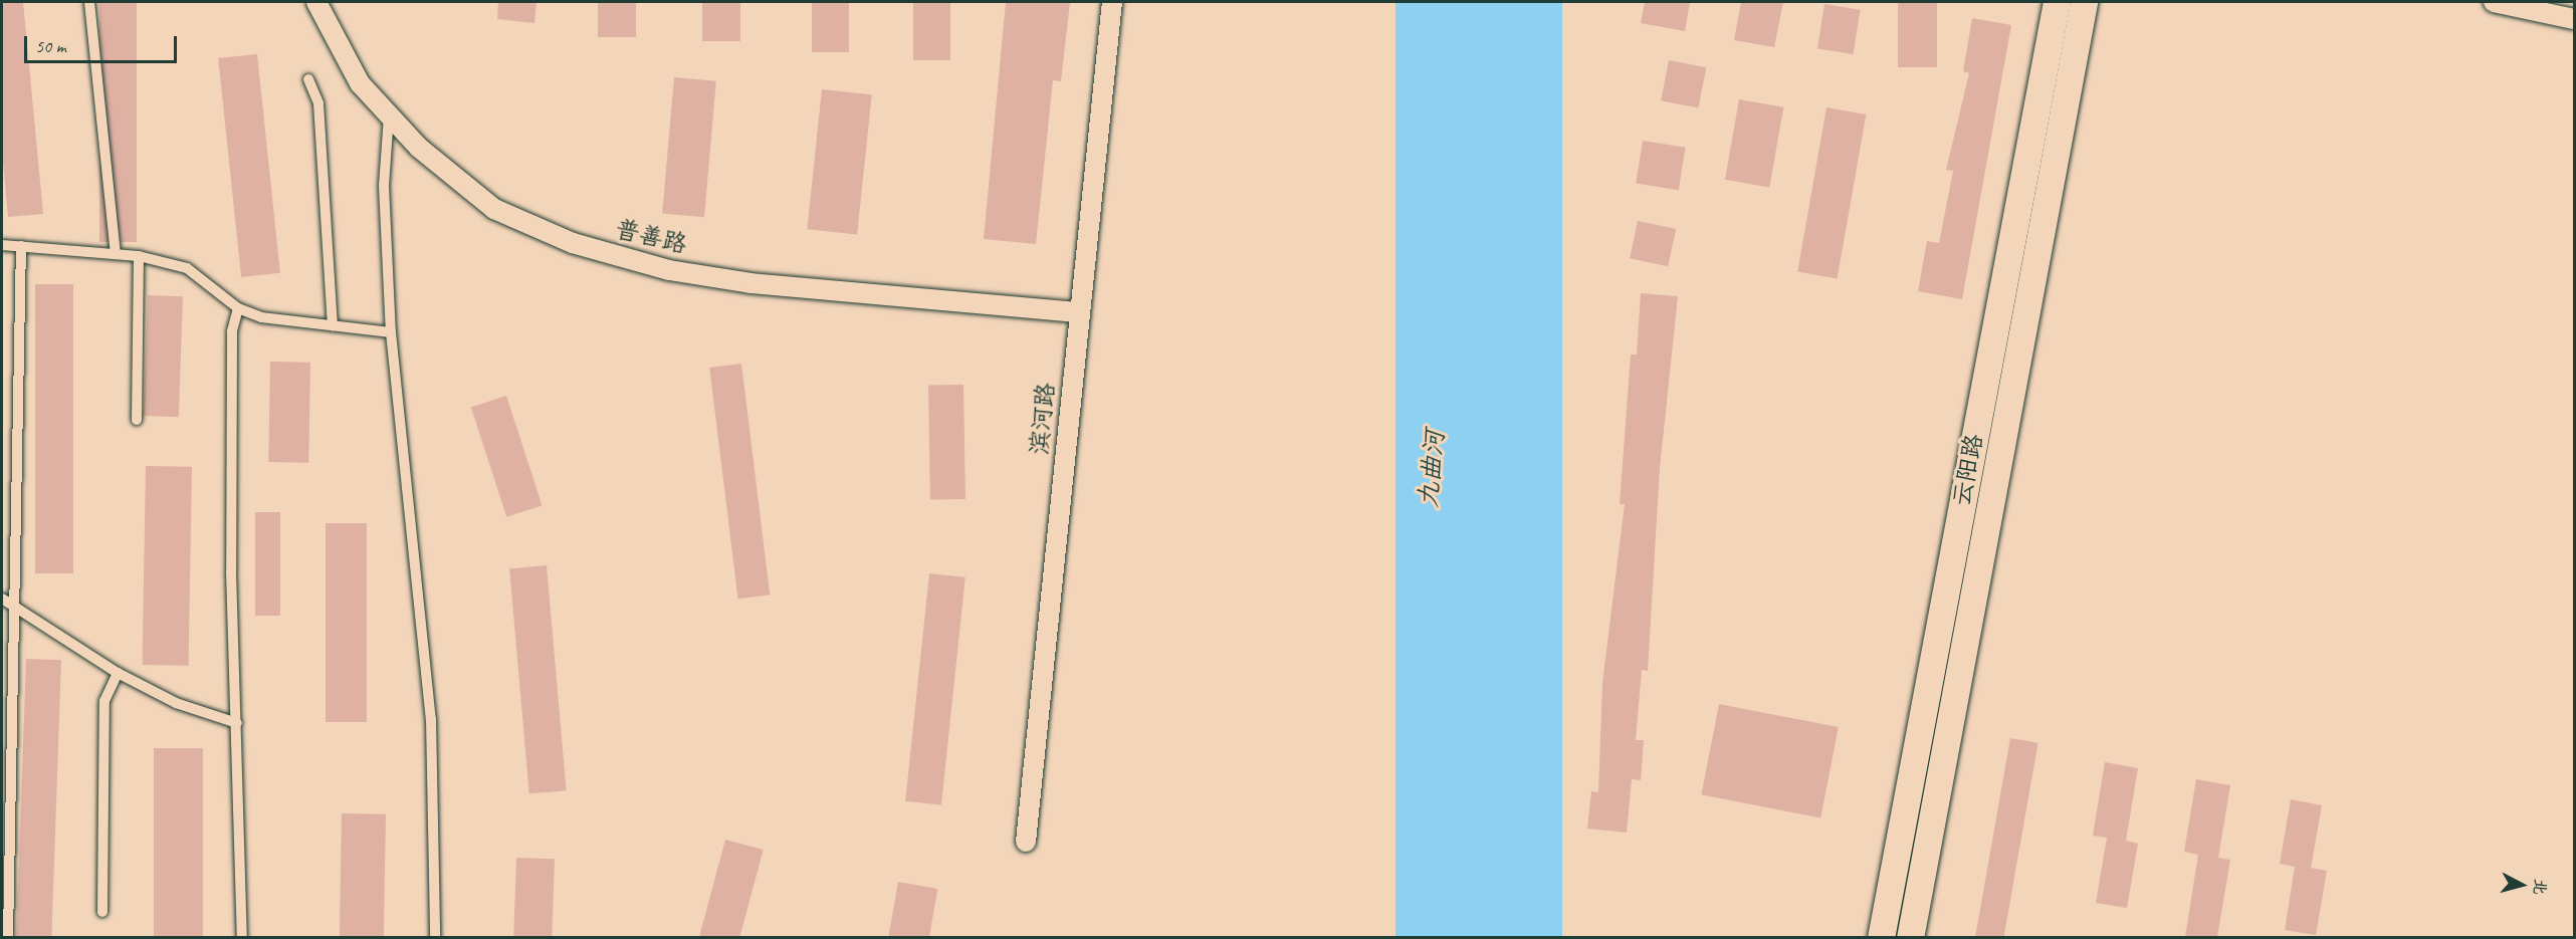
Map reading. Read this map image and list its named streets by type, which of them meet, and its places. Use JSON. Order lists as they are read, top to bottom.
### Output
{
  "streets": {
    "street": ["普善路", "滨河路", "云阳路"]
  },
  "crossings": [
    ["普善路", "滨河路"]
  ],
  "water": ["九曲河"],
  "scale_bar": "50 m",
  "north": "right"
}
